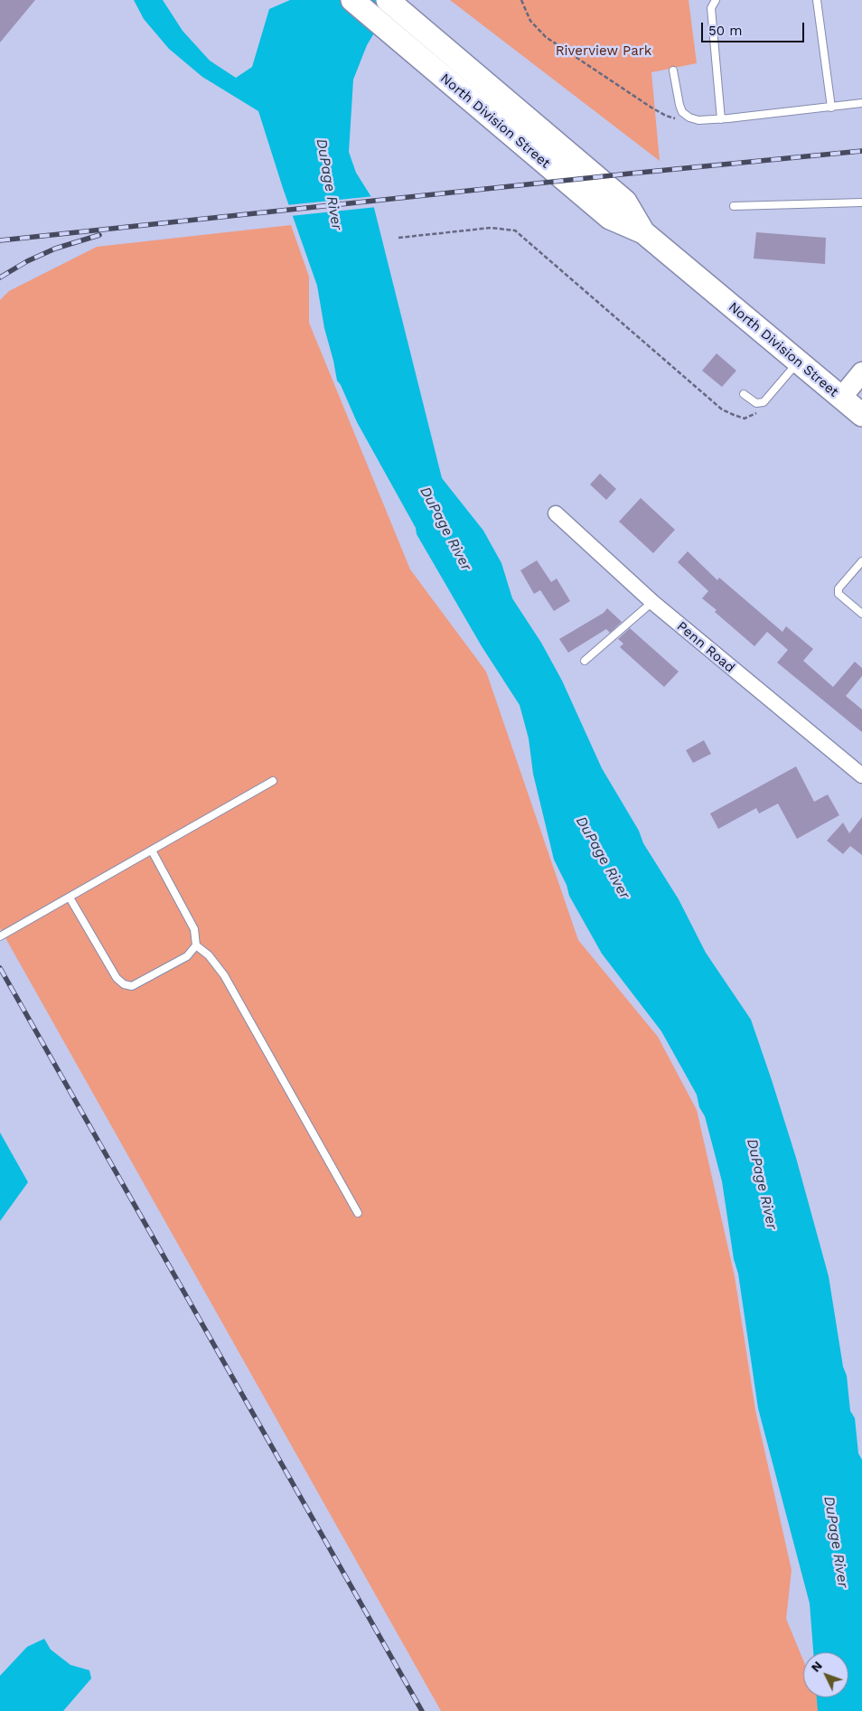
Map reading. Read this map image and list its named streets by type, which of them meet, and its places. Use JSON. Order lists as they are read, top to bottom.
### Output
{
  "streets": {
    "main road": ["North Division Street"],
    "street": ["Penn Road"]
  },
  "water": ["DuPage River"],
  "parks": ["Riverview Park"],
  "scale_bar": "50 m",
  "north": "top left"
}
